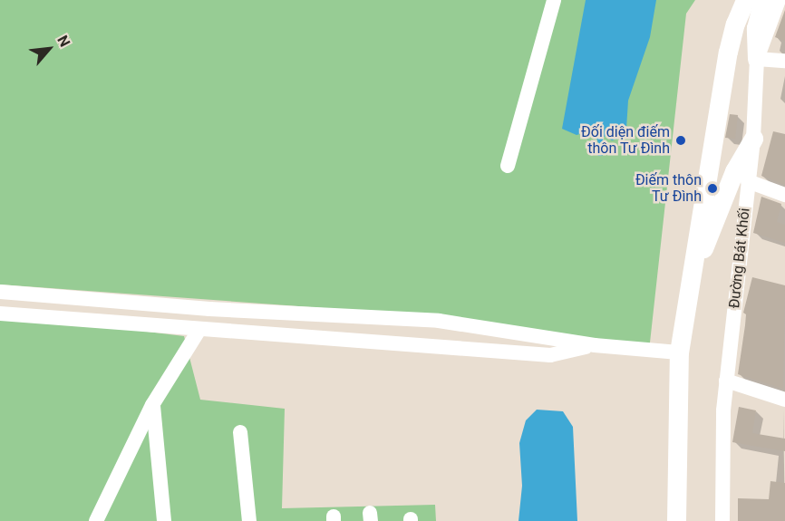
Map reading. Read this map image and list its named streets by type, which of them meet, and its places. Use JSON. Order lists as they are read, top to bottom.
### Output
{
  "streets": {
    "street": ["Đường Bát Khối"]
  },
  "places": ["Đối diện điếm thôn Tư Đình", "Điếm thôn Tư Đình"],
  "north": "top right"
}
